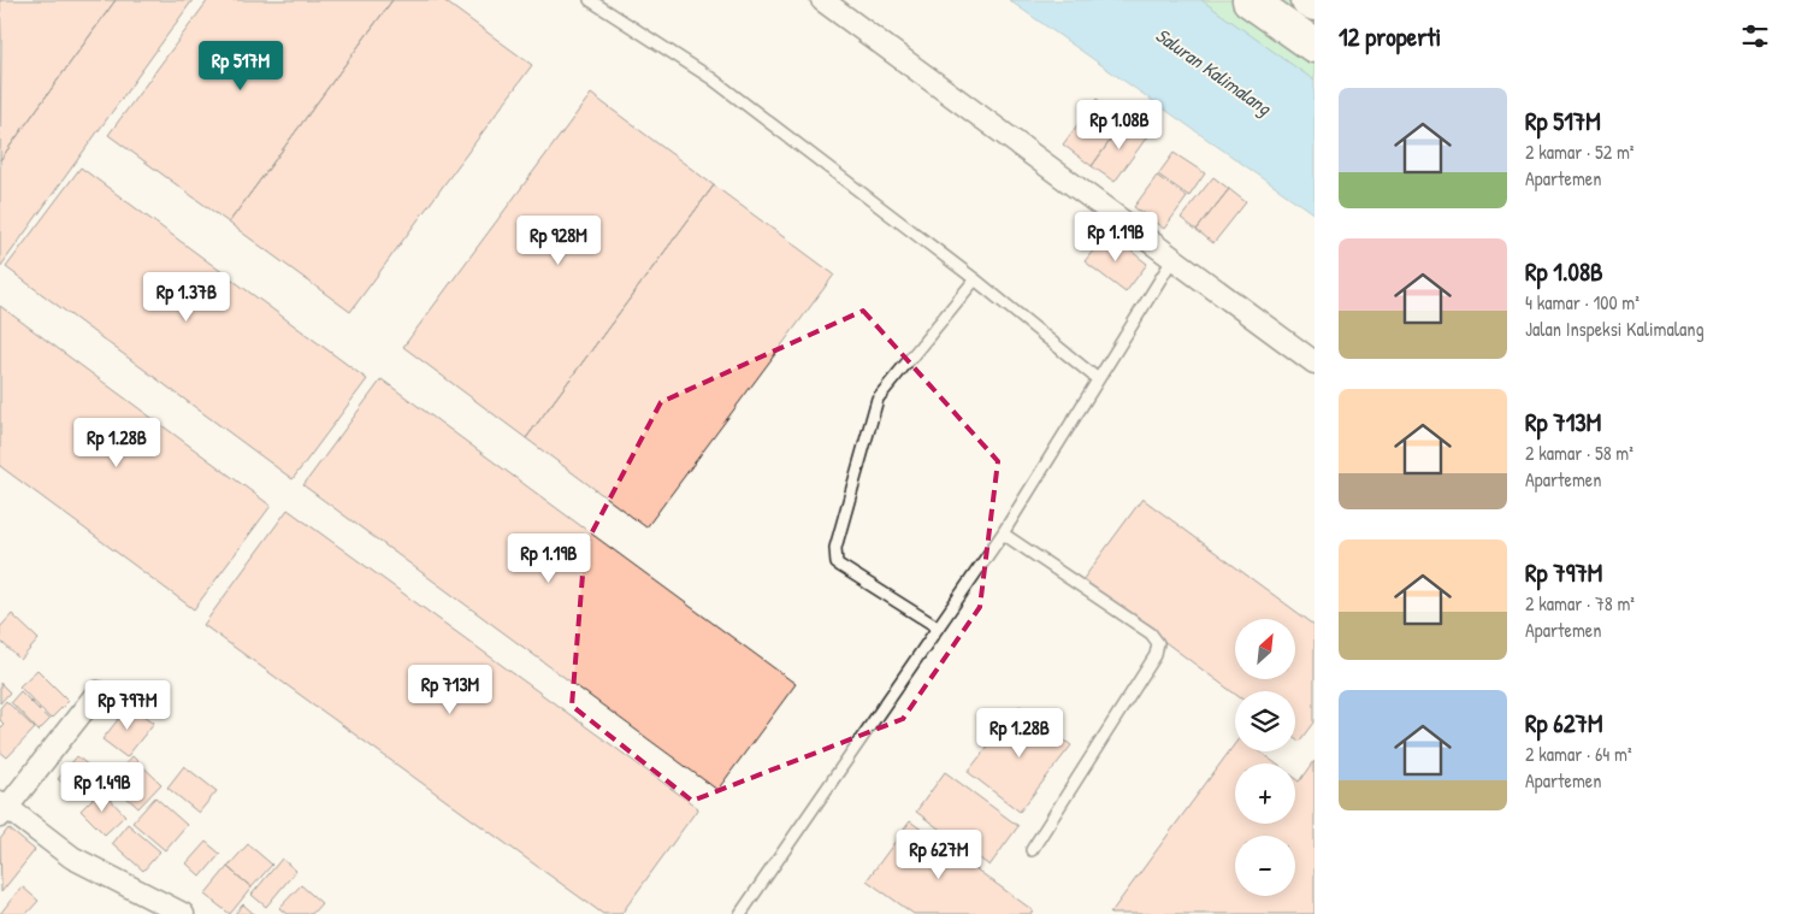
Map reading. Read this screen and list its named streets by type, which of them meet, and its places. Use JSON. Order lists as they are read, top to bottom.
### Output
{
  "water": ["Saluran Kalimalang"],
  "north": "top right",
  "page": {
    "heading": "12 properti",
    "price": [
      "Rp 517M",
      "Rp 1.08B",
      "Rp 1.19B",
      "Rp 928M",
      "Rp 1.37B",
      "Rp 1.28B",
      "Rp 1.19B",
      "Rp 713M",
      "Rp 797M",
      "Rp 1.28B",
      "Rp 1.49B",
      "Rp 627M"
    ],
    "list": [
      {
        "name": "Rp 517M",
        "note": "2 kamar · 52 m² · Apartemen"
      },
      {
        "name": "Rp 1.08B",
        "note": "4 kamar · 100 m² · Jalan Inspeksi Kalimalang"
      },
      {
        "name": "Rp 713M",
        "note": "2 kamar · 58 m² · Apartemen"
      },
      {
        "name": "Rp 797M",
        "note": "2 kamar · 78 m² · Apartemen"
      },
      {
        "name": "Rp 627M",
        "note": "2 kamar · 64 m² · Apartemen"
      }
    ],
    "map_buttons": ["+", "−"]
  }
}
